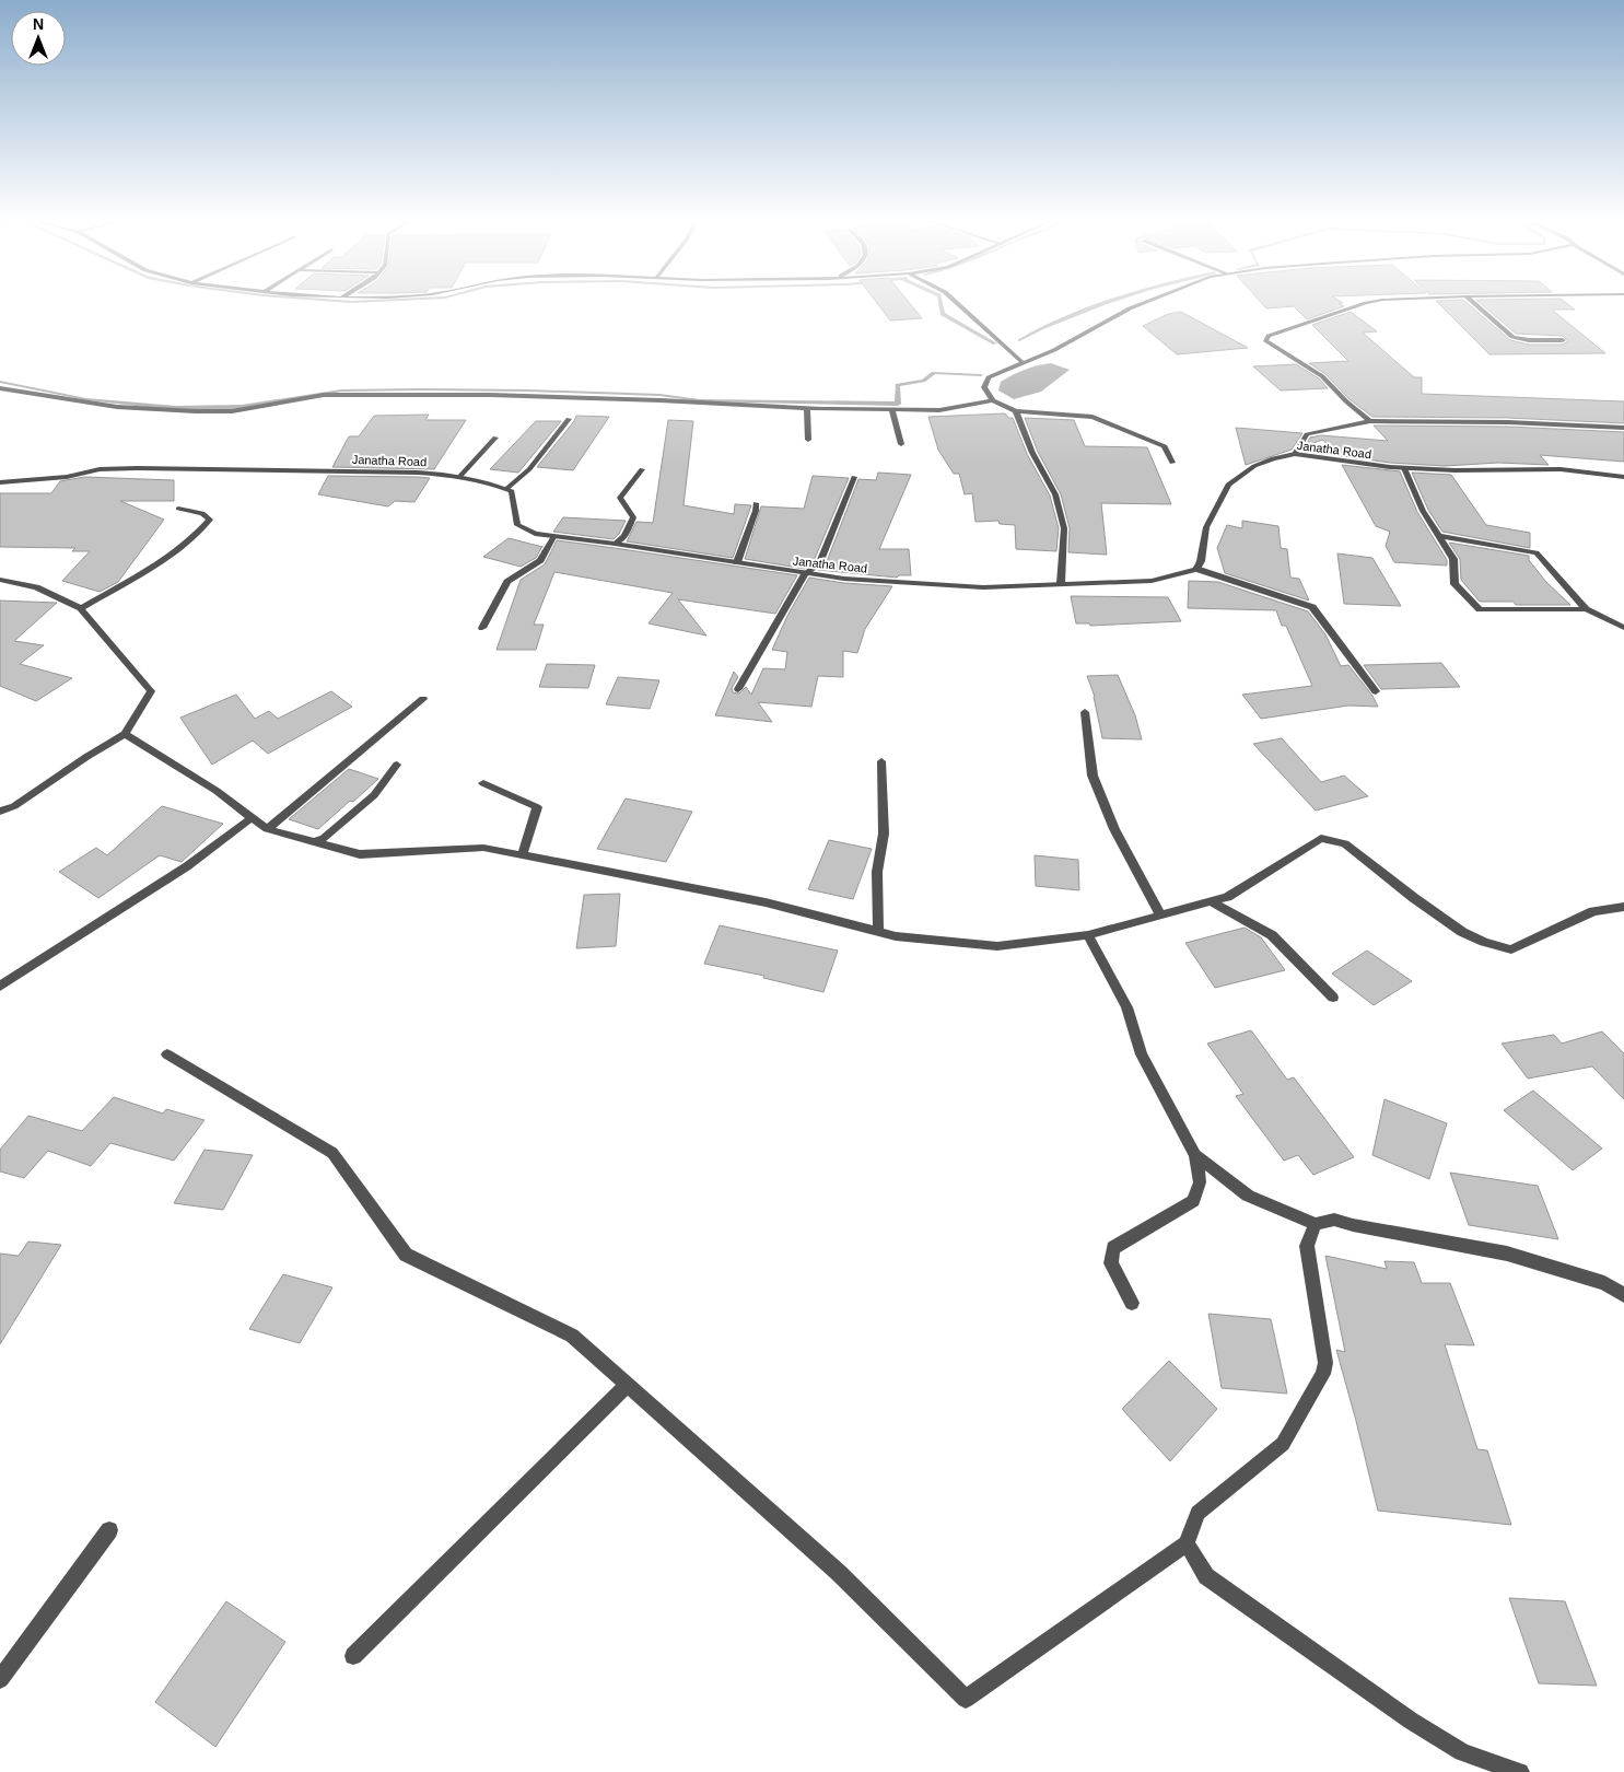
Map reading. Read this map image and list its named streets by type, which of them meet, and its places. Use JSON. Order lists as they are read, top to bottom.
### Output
{
  "streets": {
    "street": ["Janatha Road"]
  },
  "north": "top"
}
